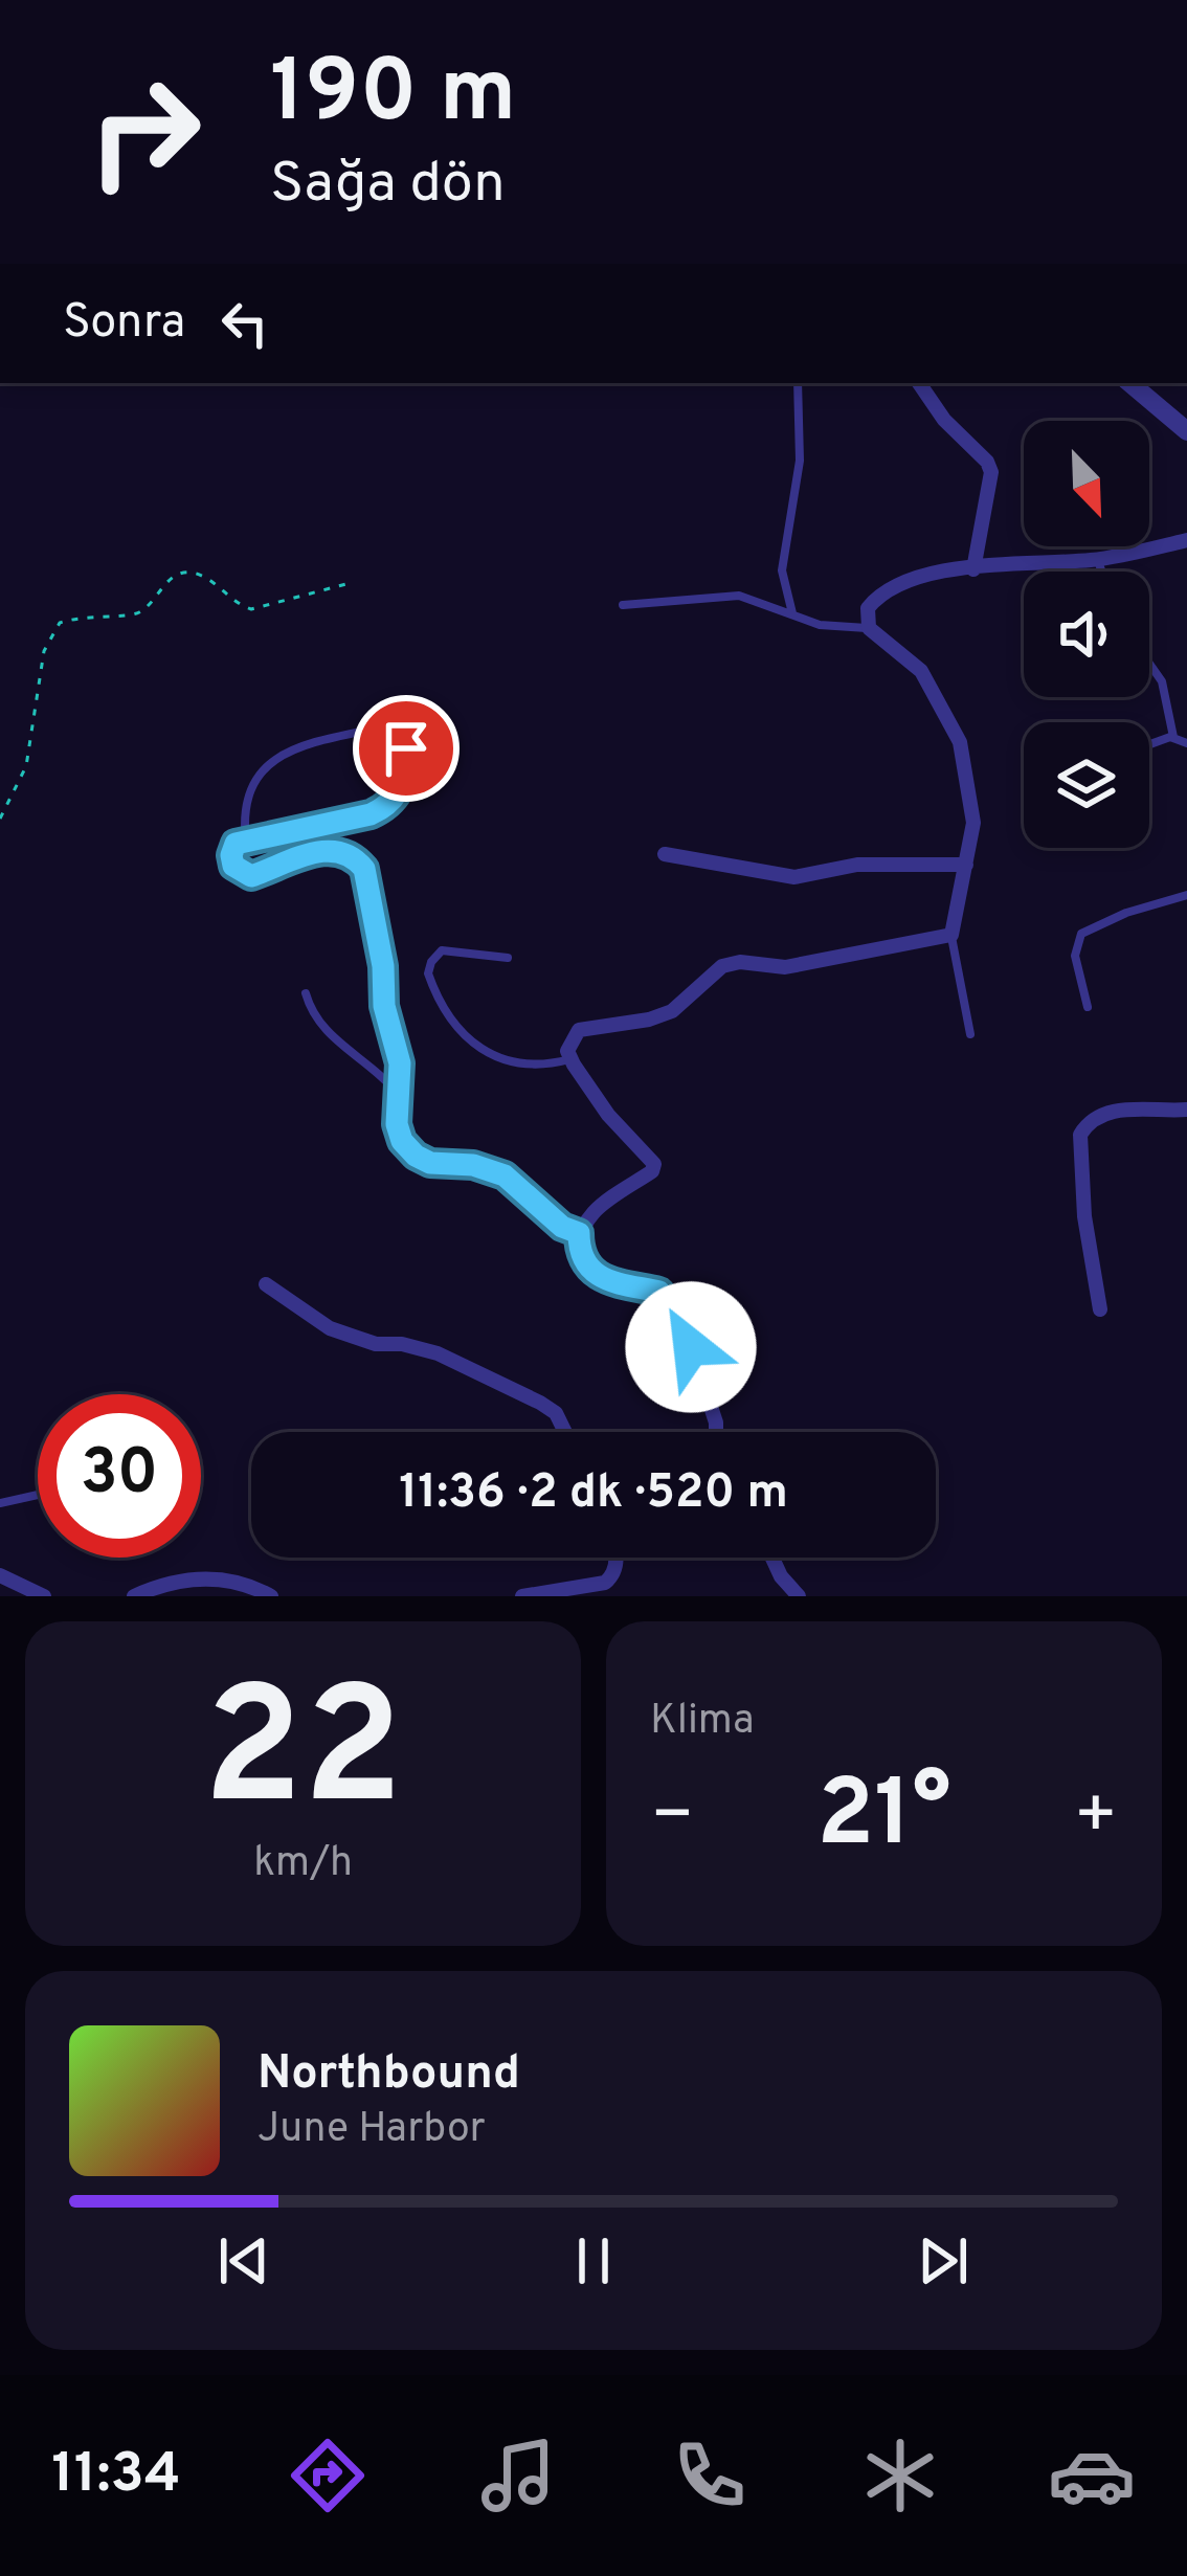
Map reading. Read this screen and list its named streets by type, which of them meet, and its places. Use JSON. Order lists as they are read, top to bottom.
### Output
{
  "north": "bottom right",
  "page": {
    "turn": ["190 m", "Sağa dön"],
    "then": "Sonra",
    "limit": "30",
    "trip": "11:36 · 2 dk · 520 m",
    "tile": [
      ["22", "km/h"],
      "Klima"
    ],
    "heat": ["−", "21°", "+"],
    "song": ["Northbound", "June Harbor"],
    "tabs": "11:34"
  }
}
